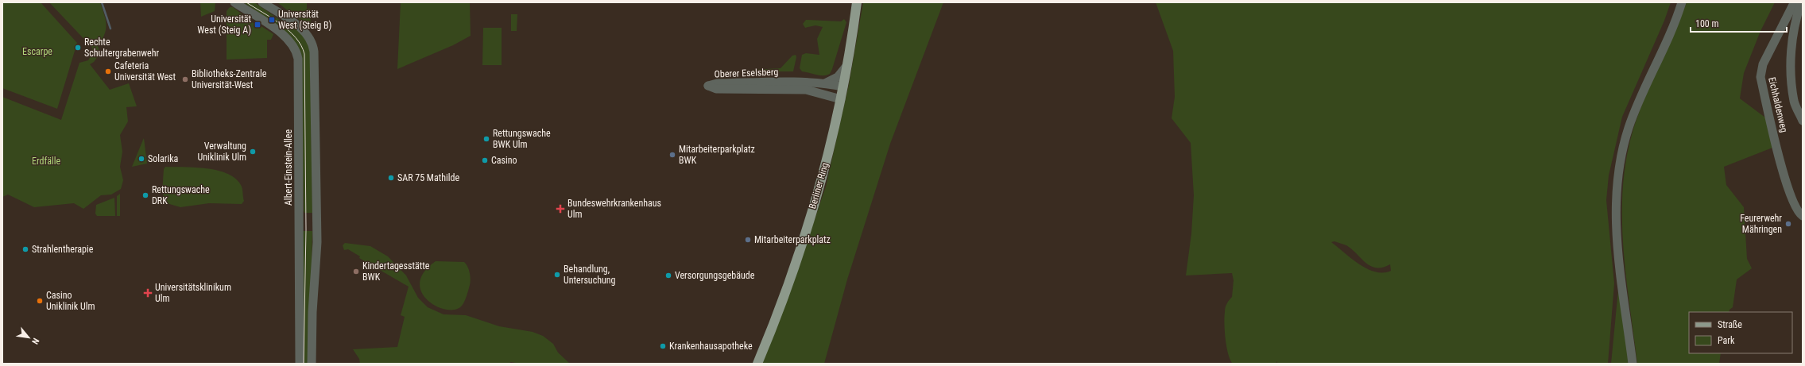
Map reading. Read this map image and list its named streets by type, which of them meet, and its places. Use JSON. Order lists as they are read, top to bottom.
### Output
{
  "streets": {
    "main road": ["Berliner Ring"],
    "street": ["Oberer Eselsberg", "Eichhaldenweg", "Albert-Einstein-Allee"]
  },
  "crossings": [
    ["Oberer Eselsberg", "Berliner Ring"]
  ],
  "parks": ["Escarpe", "Erdfälle"],
  "places": {
    "transit": ["Universität West (Steig B)", "Universität West (Steig A)"],
    "other": [
      "Rechte Schultergrabenwehr",
      "Cafeteria Universität West",
      "Bibliotheks-Zentrale Universität-West",
      "Rettungswache BWK Ulm",
      "Verwaltung Uniklinik Ulm",
      "Mitarbeiterparkplatz BWK",
      "Solarika",
      "Casino",
      "SAR 75 Mathilde",
      "Rettungswache DRK",
      "Feurerwehr Mähringen",
      "Mitarbeiterparkplatz",
      "Strahlentherapie",
      "Kindertagesstätte BWK",
      "Behandlung, Untersuchung",
      "Versorgungsgebäude",
      "Casino Uniklinik Ulm",
      "Krankenhausapotheke"
    ],
    "health": ["Bundeswehrkrankenhaus Ulm", "Universitätsklinikum Ulm"]
  },
  "legend": ["Straße", "Park"],
  "scale_bar": "100 m",
  "north": "bottom right"
}
